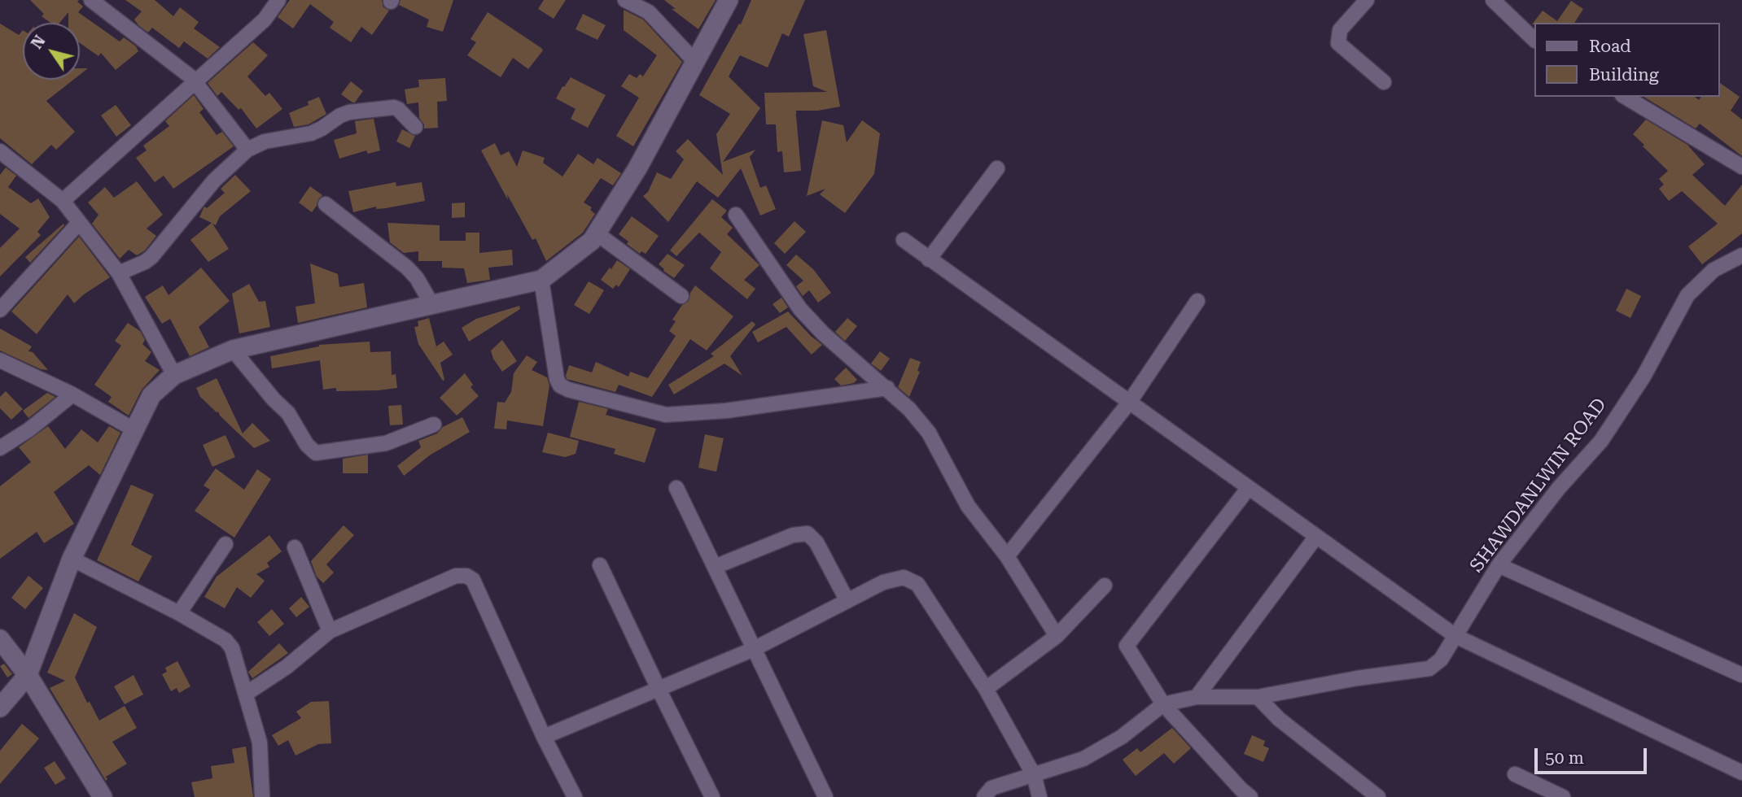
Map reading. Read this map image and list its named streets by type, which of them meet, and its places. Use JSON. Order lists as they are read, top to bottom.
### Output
{
  "streets": {
    "street": ["SHAWDANLWIN ROAD"]
  },
  "legend": ["Road", "Building"],
  "scale_bar": "50 m",
  "north": "top left"
}
